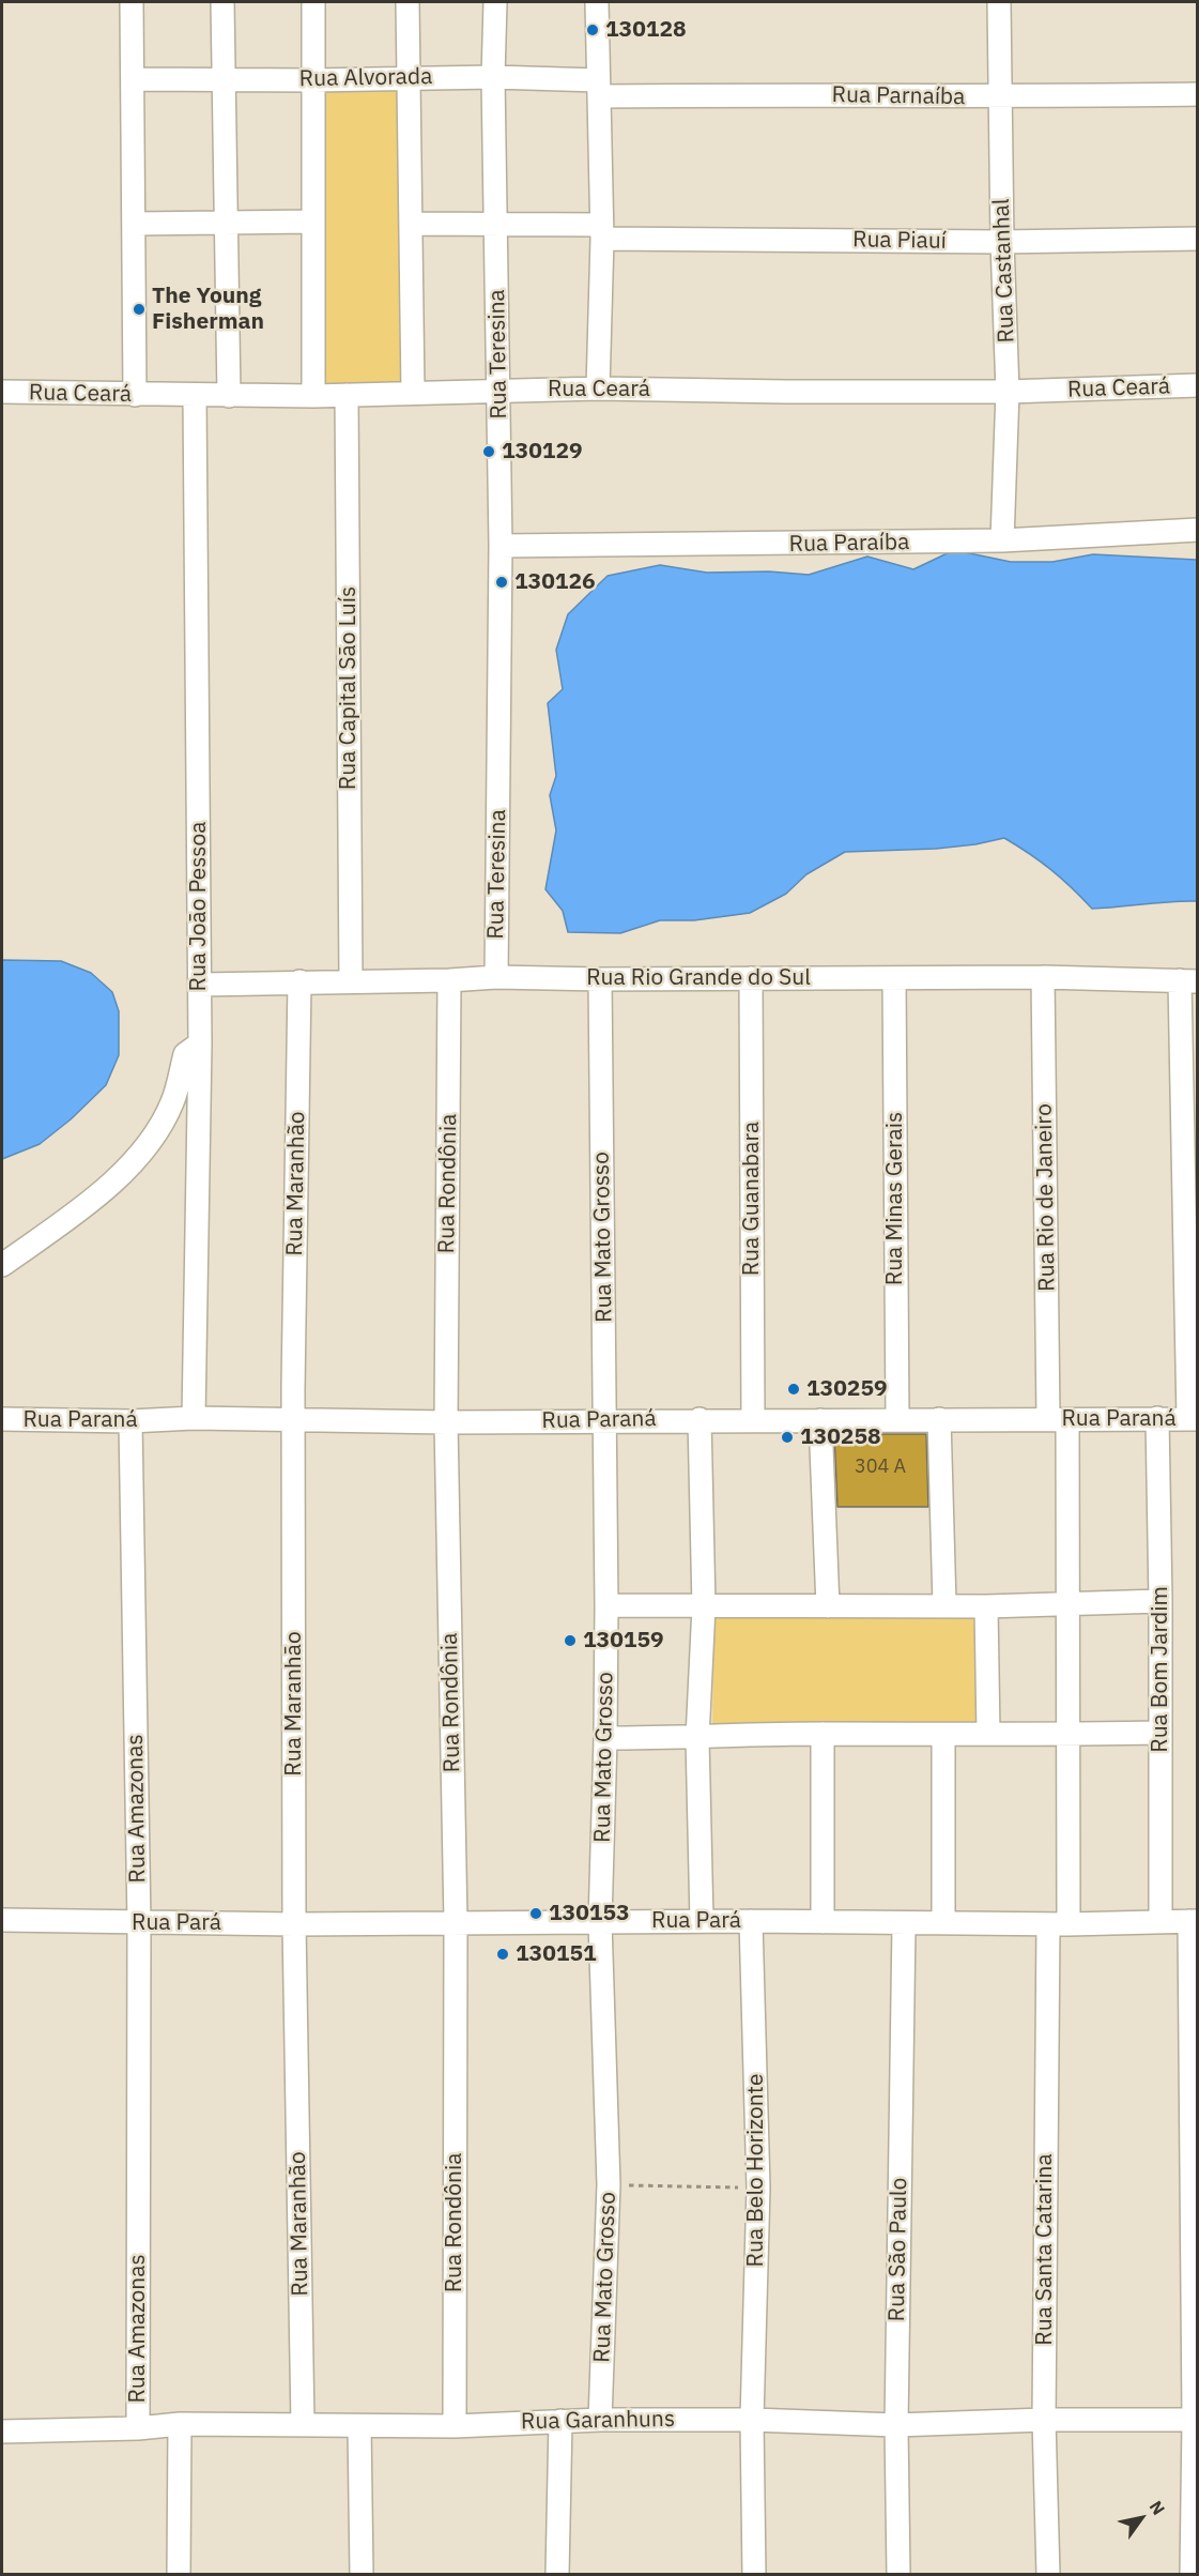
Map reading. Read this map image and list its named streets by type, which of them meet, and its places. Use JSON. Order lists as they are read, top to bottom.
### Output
{
  "streets": {
    "street": [
      "Rua Alvorada",
      "Rua Parnaíba",
      "Rua Piauí",
      "Rua Castanhal",
      "Rua Teresina",
      "Rua Ceará",
      "Rua Paraíba",
      "Rua Capital São Luís",
      "Rua João Pessoa",
      "Rua Rio Grande do Sul",
      "Rua Maranhão",
      "Rua Rondônia",
      "Rua Rio de Janeiro",
      "Rua Guanabara",
      "Rua Minas Gerais",
      "Rua Mato Grosso",
      "Rua Paraná",
      "Rua Bom Jardim",
      "Rua Amazonas",
      "Rua Pará",
      "Rua Belo Horizonte",
      "Rua São Paulo",
      "Rua Santa Catarina",
      "Rua Garanhuns"
    ]
  },
  "crossings": [
    ["Rua Alvorada", "Rua Parnaíba"],
    ["Rua Alvorada", "Rua Teresina"],
    ["Rua Parnaíba", "Rua Castanhal"],
    ["Rua Piauí", "Rua Castanhal"],
    ["Rua Piauí", "Rua Teresina"],
    ["Rua Castanhal", "Rua Ceará"],
    ["Rua Castanhal", "Rua Paraíba"],
    ["Rua Teresina", "Rua Ceará"],
    ["Rua Teresina", "Rua Paraíba"],
    ["Rua Teresina", "Rua Rio Grande do Sul"],
    ["Rua Ceará", "Rua Capital São Luís"],
    ["Rua Ceará", "Rua João Pessoa"],
    ["Rua Capital São Luís", "Rua Rio Grande do Sul"],
    ["Rua João Pessoa", "Rua Rio Grande do Sul"],
    ["Rua João Pessoa", "Rua Paraná"],
    ["Rua Rio Grande do Sul", "Rua Maranhão"],
    ["Rua Rio Grande do Sul", "Rua Rondônia"],
    ["Rua Rio Grande do Sul", "Rua Rio de Janeiro"],
    ["Rua Rio Grande do Sul", "Rua Guanabara"],
    ["Rua Rio Grande do Sul", "Rua Minas Gerais"],
    ["Rua Rio Grande do Sul", "Rua Mato Grosso"],
    ["Rua Maranhão", "Rua Paraná"],
    ["Rua Maranhão", "Rua Pará"],
    ["Rua Maranhão", "Rua Garanhuns"],
    ["Rua Rondônia", "Rua Paraná"],
    ["Rua Rondônia", "Rua Pará"],
    ["Rua Rondônia", "Rua Garanhuns"],
    ["Rua Rio de Janeiro", "Rua Paraná"],
    ["Rua Rio de Janeiro", "Rua Santa Catarina"],
    ["Rua Guanabara", "Rua Paraná"],
    ["Rua Minas Gerais", "Rua Paraná"],
    ["Rua Mato Grosso", "Rua Paraná"],
    ["Rua Mato Grosso", "Rua Pará"],
    ["Rua Mato Grosso", "Rua Garanhuns"],
    ["Rua Paraná", "Rua Bom Jardim"],
    ["Rua Paraná", "Rua Amazonas"],
    ["Rua Bom Jardim", "Rua Pará"],
    ["Rua Amazonas", "Rua Pará"],
    ["Rua Amazonas", "Rua Garanhuns"],
    ["Rua Pará", "Rua Belo Horizonte"],
    ["Rua Pará", "Rua São Paulo"],
    ["Rua Pará", "Rua Santa Catarina"],
    ["Rua Belo Horizonte", "Rua Garanhuns"],
    ["Rua São Paulo", "Rua Garanhuns"],
    ["Rua Santa Catarina", "Rua Garanhuns"]
  ],
  "places": [
    "130128",
    "The Young Fisherman",
    "130129",
    "130126",
    "130259",
    "130258",
    "130159",
    "130153",
    "130151"
  ],
  "house_numbers": ["304 A"],
  "north": "top right"
}
